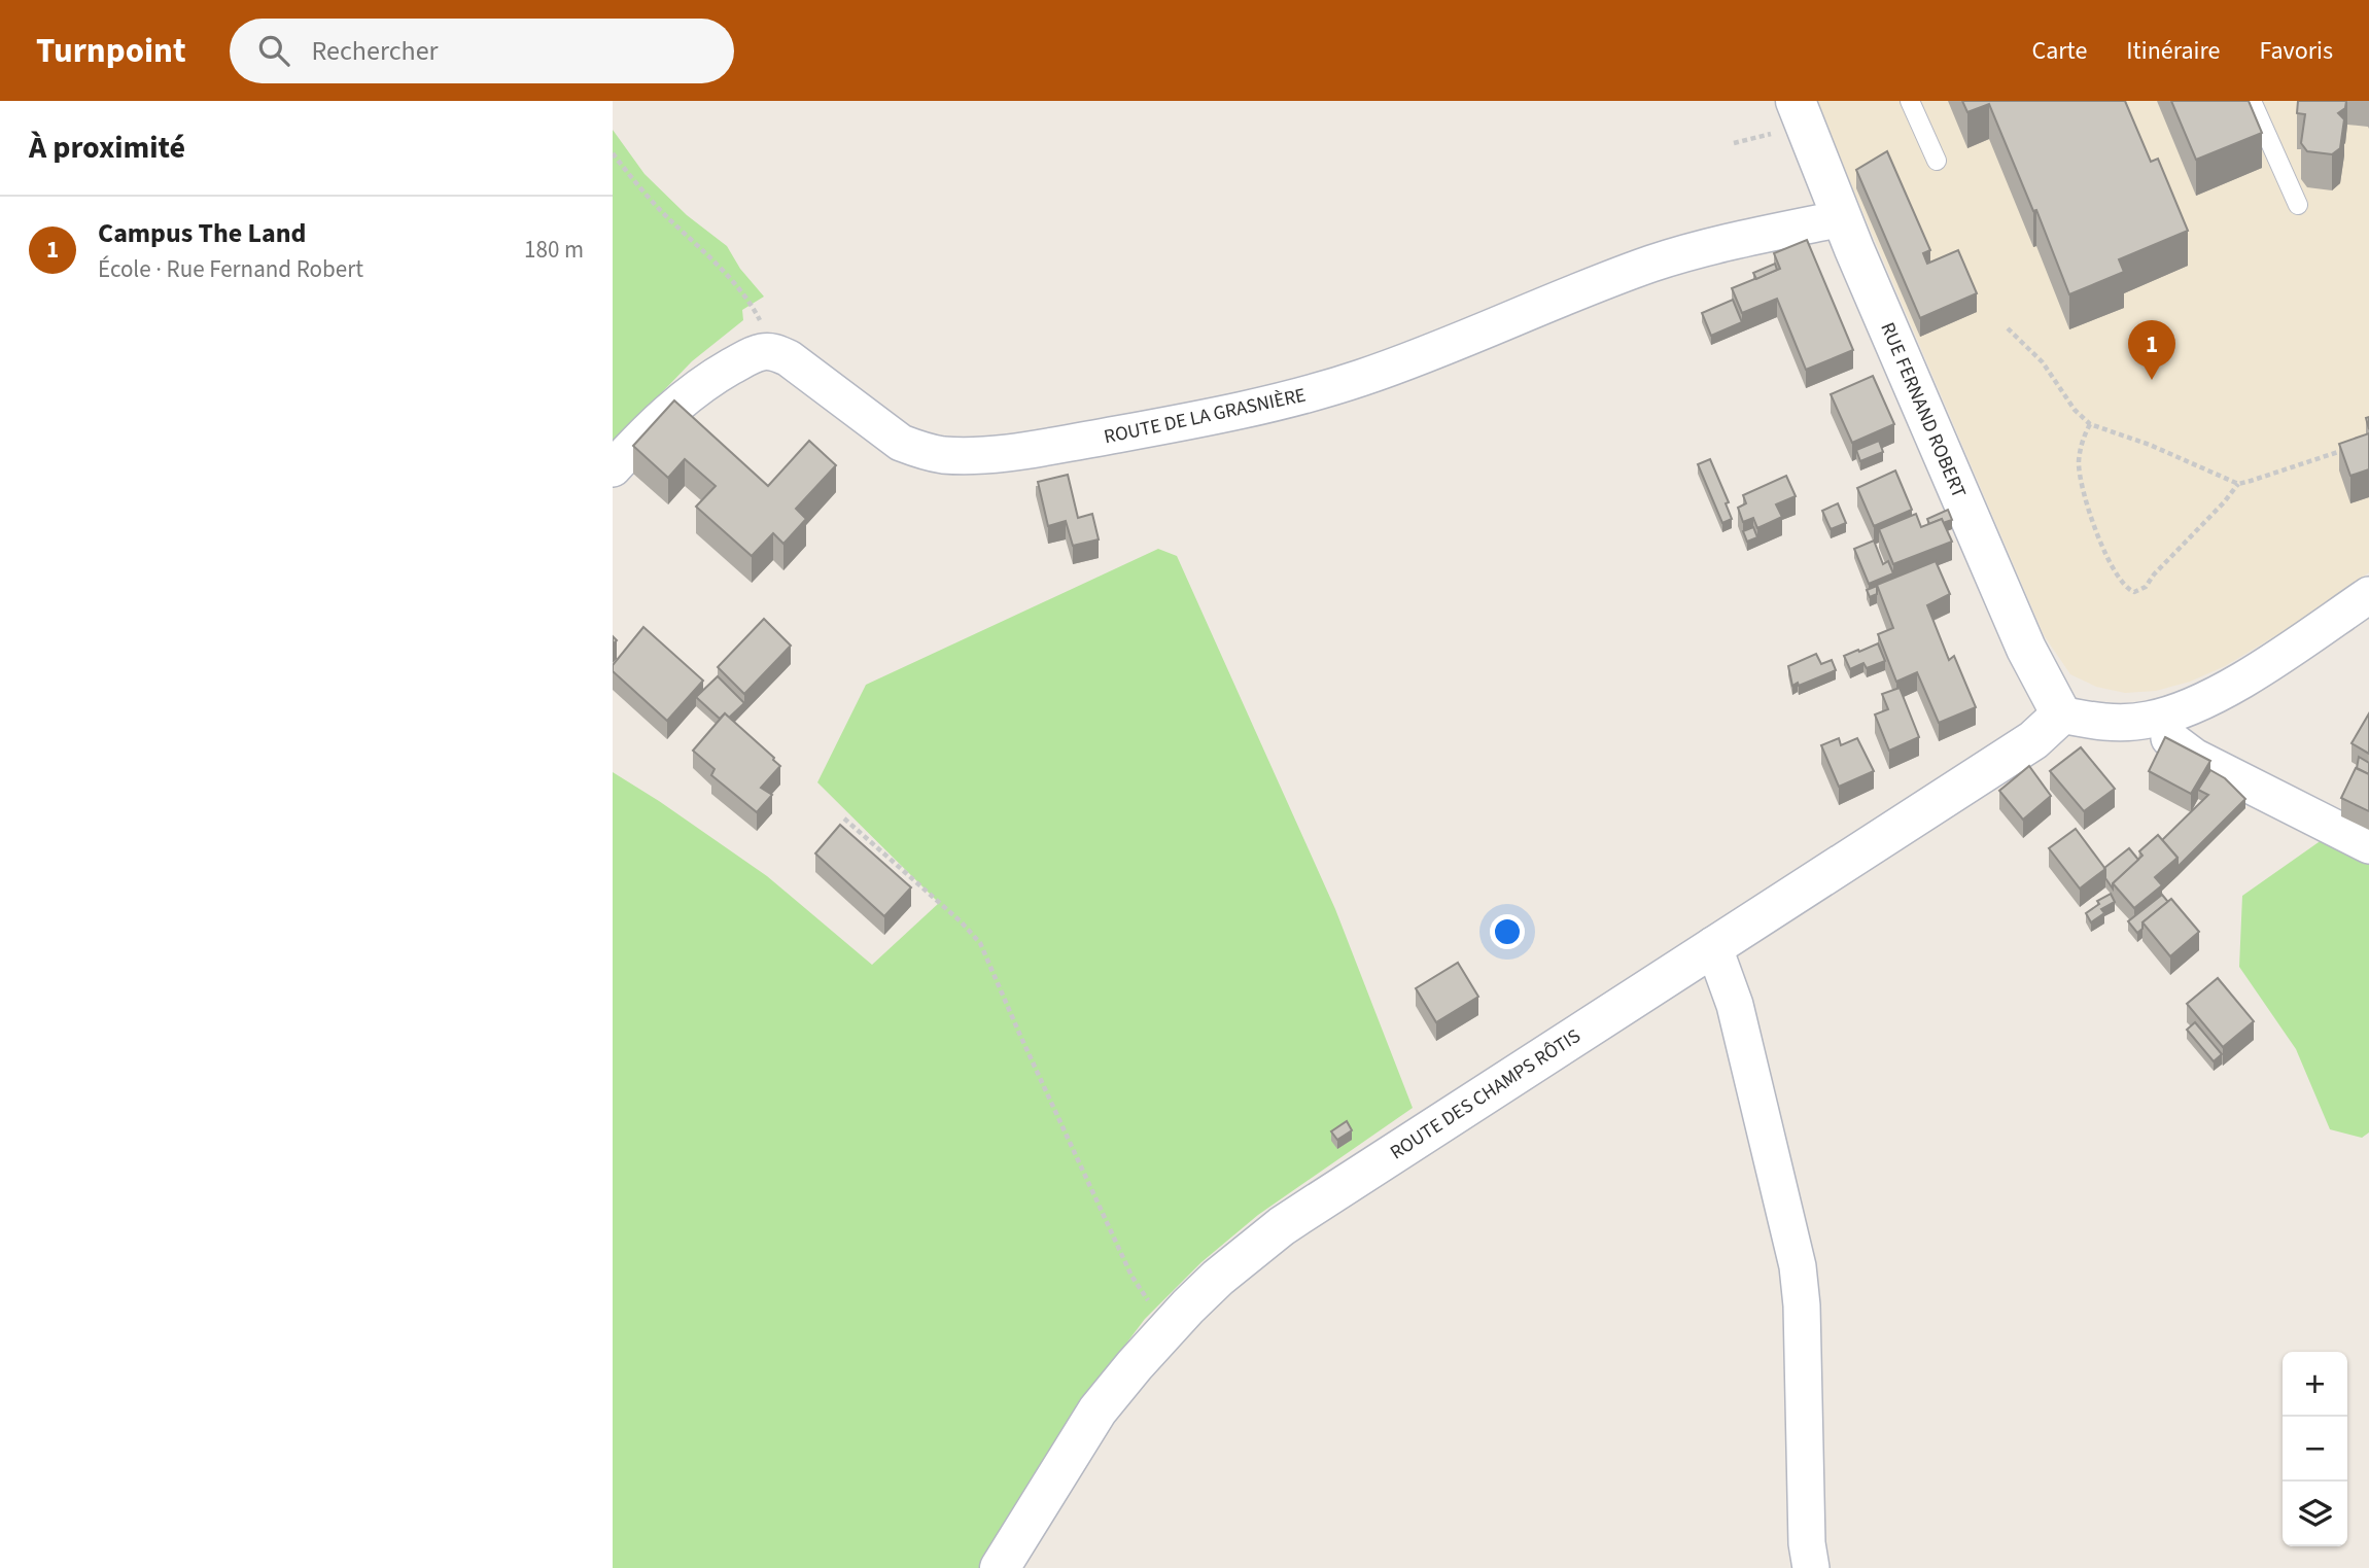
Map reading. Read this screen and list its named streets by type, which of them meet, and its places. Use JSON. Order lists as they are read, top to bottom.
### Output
{
  "streets": {
    "street": ["RUE FERNAND ROBERT", "ROUTE DE LA GRASNIÈRE", "ROUTE DES CHAMPS RÔTIS"]
  },
  "crossings": [
    ["RUE FERNAND ROBERT", "ROUTE DE LA GRASNIÈRE"],
    ["RUE FERNAND ROBERT", "ROUTE DES CHAMPS RÔTIS"]
  ],
  "page": {
    "header": "Turnpoint",
    "search": "Rechercher",
    "nav": ["Carte", "Itinéraire", "Favoris"],
    "heading": "À proximité",
    "list": [
      {
        "mark": "1",
        "name": "Campus The Land",
        "note": "École · Rue Fernand Robert",
        "value": "180 m"
      }
    ],
    "pins": "1",
    "map_buttons": ["+", "−"]
  }
}
